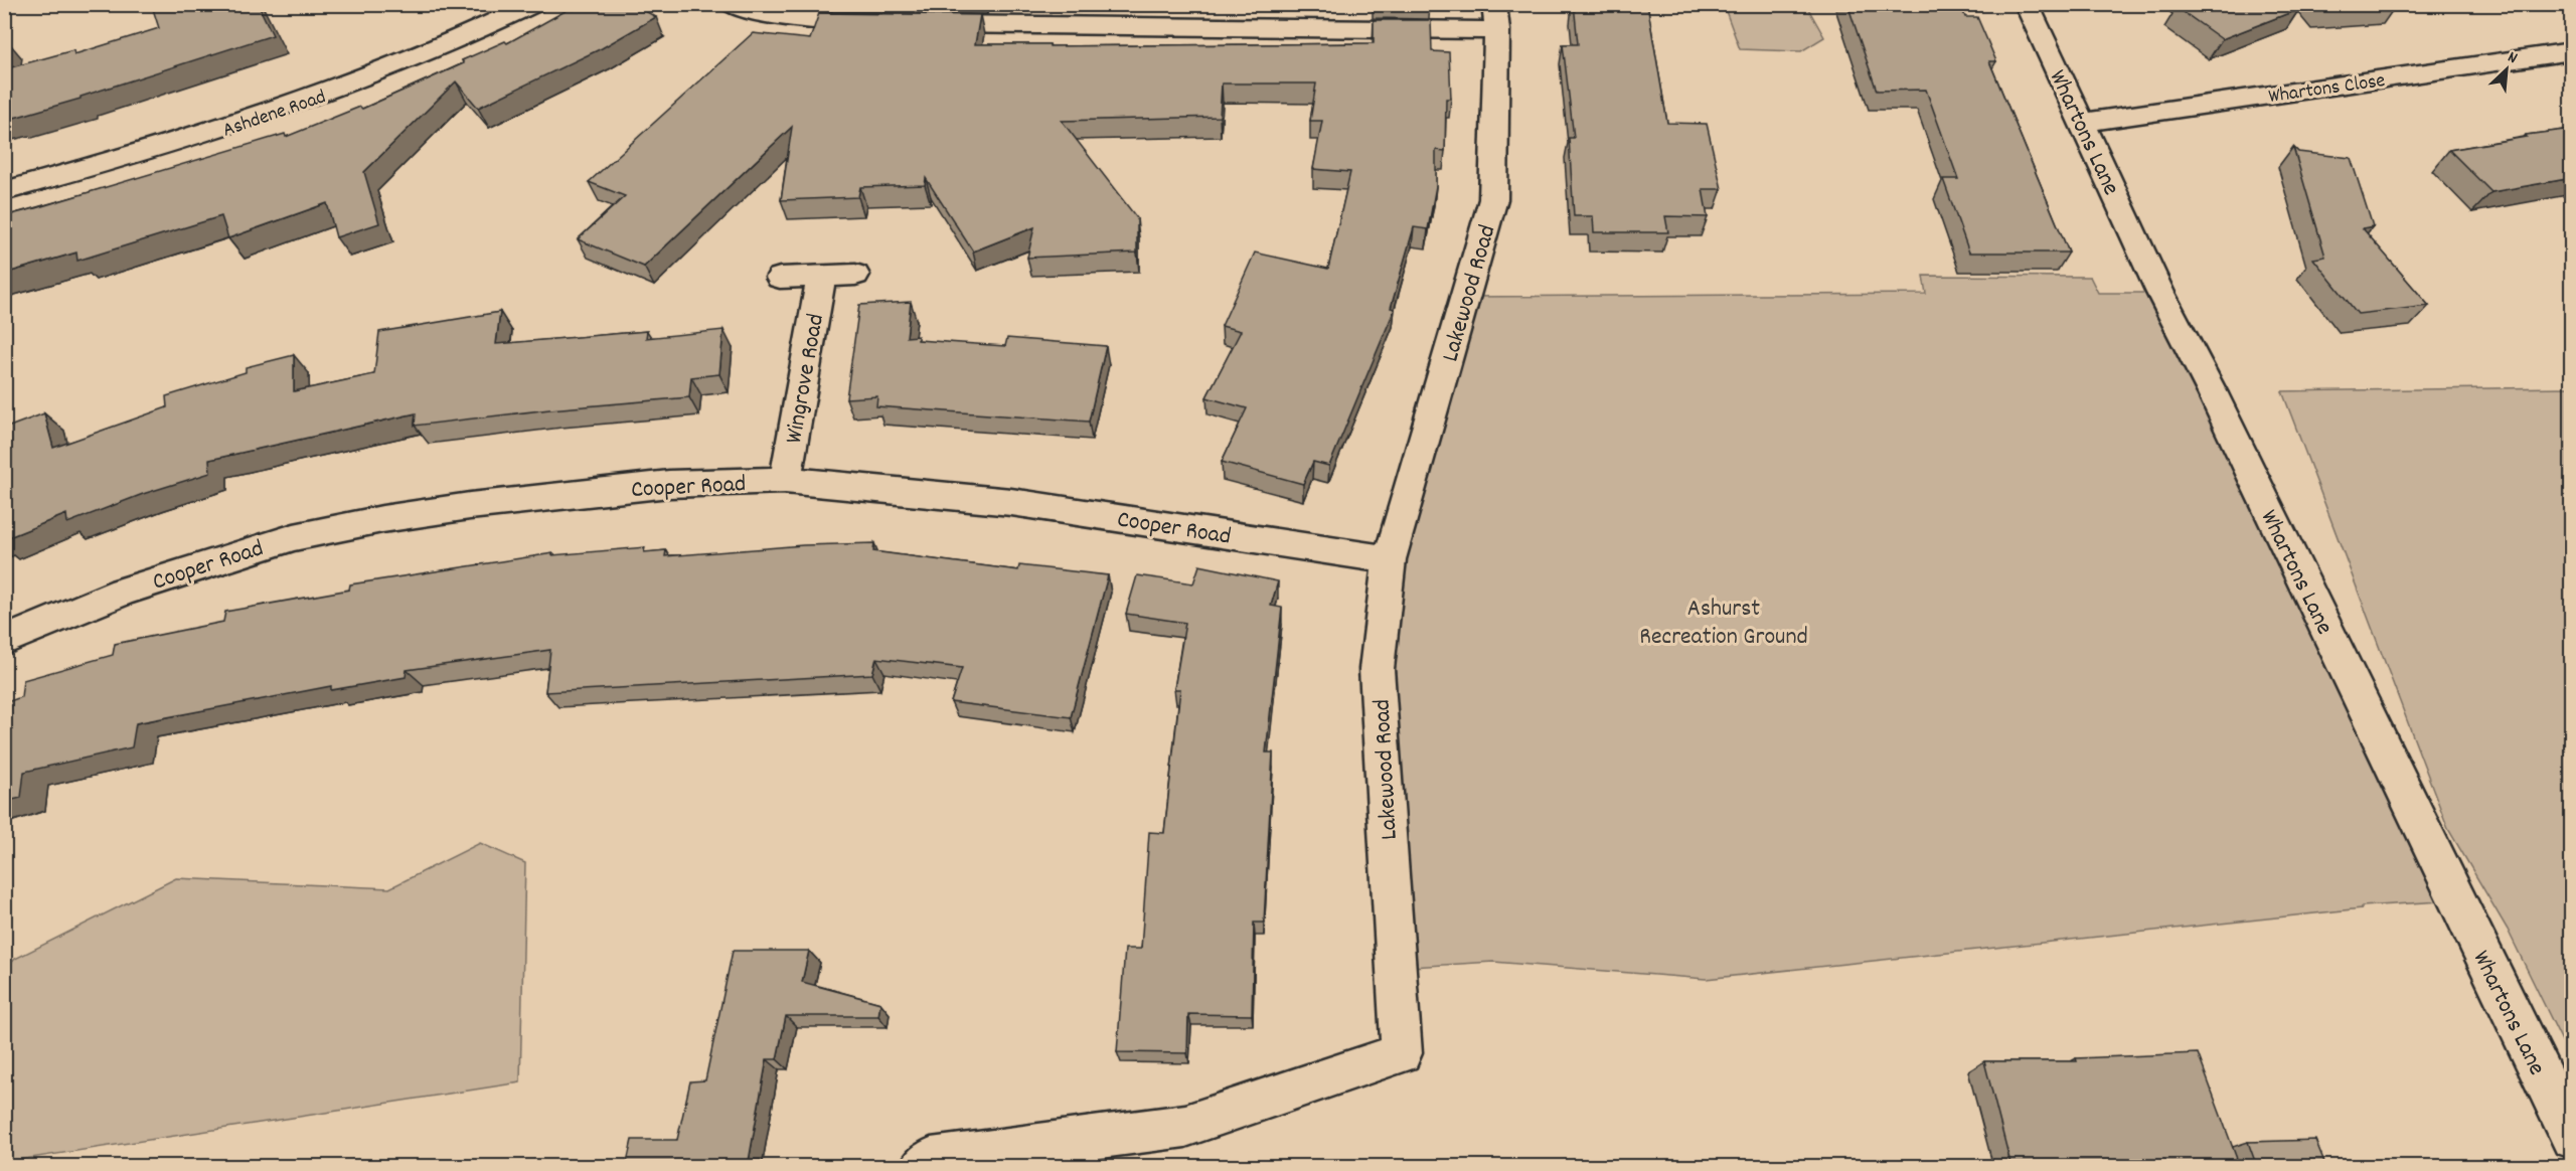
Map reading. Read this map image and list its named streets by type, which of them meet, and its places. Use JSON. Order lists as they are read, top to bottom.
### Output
{
  "streets": {
    "street": [
      "Whartons Close",
      "Ashdene Road",
      "Whartons Lane",
      "Lakewood Road",
      "Wingrove Road",
      "Cooper Road"
    ]
  },
  "crossings": [
    ["Whartons Close", "Whartons Lane"],
    ["Lakewood Road", "Cooper Road"],
    ["Wingrove Road", "Cooper Road"]
  ],
  "parks": ["Ashurst Recreation Ground"],
  "north": "top right"
}
